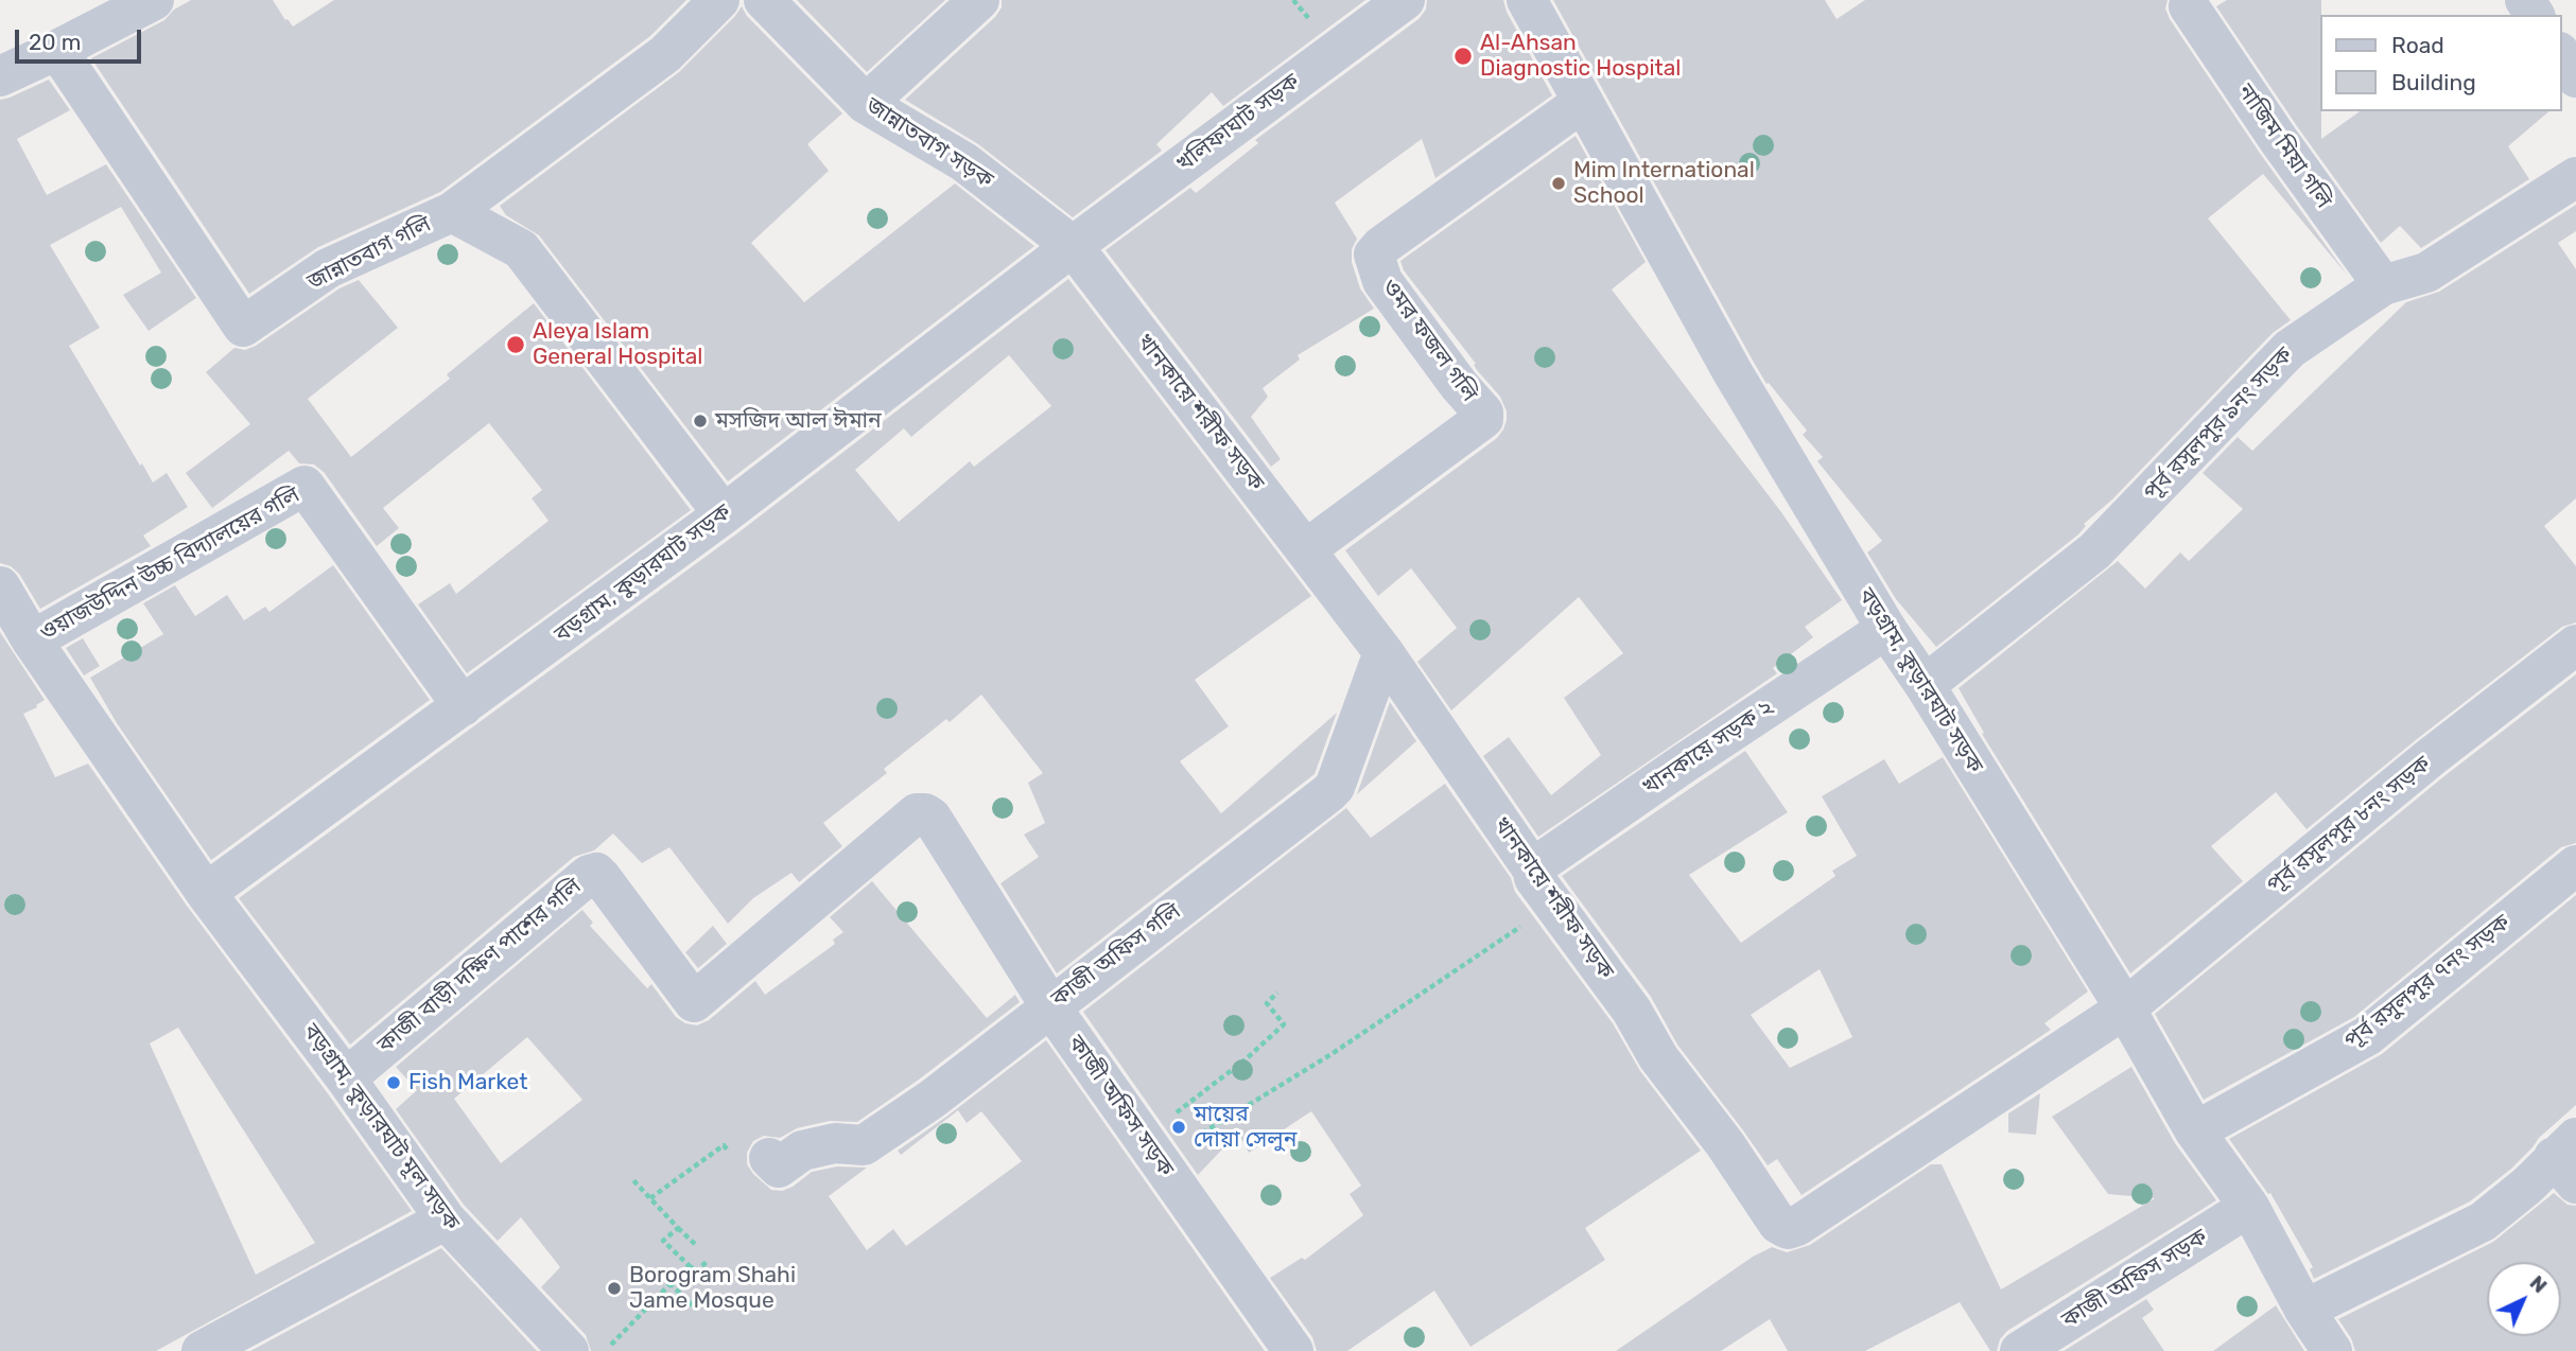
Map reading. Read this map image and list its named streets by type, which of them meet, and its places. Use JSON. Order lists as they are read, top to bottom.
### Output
{
  "streets": {
    "street": [
      "খলিফাঘাট সড়ক",
      "জান্নাতবাগ সড়ক",
      "নাজিম মিয়া গলি",
      "জান্নাতবাগ গলি",
      "ওমর ফজল গলি",
      "খানকায়ে শরীফ সড়ক",
      "পূর্ব রসুলপুর ৯নং সড়ক",
      "ওয়াজউদ্দিন উচ্চ বিদ্যালয়ের গলি",
      "বড়গ্রাম, কুড়ারঘাট সড়ক",
      "খানকায়ে সড়ক ২",
      "পূর্ব রসুলপুর ৮নং সড়ক",
      "কাজী অফিস গলি",
      "কাজী বাড়ী দক্ষিণ পাশের গলি",
      "পূর্ব রসুলপুর ৭নং সড়ক",
      "কাজী অফিস সড়ক",
      "বড়গ্রাম, কুড়ারঘাট মূল সড়ক"
    ]
  },
  "crossings": [
    ["খলিফাঘাট সড়ক", "জান্নাতবাগ সড়ক"],
    ["খলিফাঘাট সড়ক", "খানকায়ে শরীফ সড়ক"],
    ["খলিফাঘাট সড়ক", "বড়গ্রাম, কুড়ারঘাট সড়ক"],
    ["জান্নাতবাগ সড়ক", "খানকায়ে শরীফ সড়ক"],
    ["জান্নাতবাগ সড়ক", "বড়গ্রাম, কুড়ারঘাট সড়ক"],
    ["নাজিম মিয়া গলি", "পূর্ব রসুলপুর ৯নং সড়ক"],
    ["ওমর ফজল গলি", "খানকায়ে শরীফ সড়ক"],
    ["ওমর ফজল গলি", "বড়গ্রাম, কুড়ারঘাট সড়ক"],
    ["খানকায়ে শরীফ সড়ক", "বড়গ্রাম, কুড়ারঘাট সড়ক"],
    ["খানকায়ে শরীফ সড়ক", "খানকায়ে সড়ক ২"],
    ["খানকায়ে শরীফ সড়ক", "পূর্ব রসুলপুর ৮নং সড়ক"],
    ["খানকায়ে শরীফ সড়ক", "কাজী অফিস গলি"],
    ["পূর্ব রসুলপুর ৯নং সড়ক", "বড়গ্রাম, কুড়ারঘাট সড়ক"],
    ["ওয়াজউদ্দিন উচ্চ বিদ্যালয়ের গলি", "বড়গ্রাম, কুড়ারঘাট সড়ক"],
    ["ওয়াজউদ্দিন উচ্চ বিদ্যালয়ের গলি", "বড়গ্রাম, কুড়ারঘাট মূল সড়ক"],
    ["বড়গ্রাম, কুড়ারঘাট সড়ক", "খানকায়ে সড়ক ২"],
    ["বড়গ্রাম, কুড়ারঘাট সড়ক", "পূর্ব রসুলপুর ৮নং সড়ক"],
    ["বড়গ্রাম, কুড়ারঘাট সড়ক", "পূর্ব রসুলপুর ৭নং সড়ক"],
    ["বড়গ্রাম, কুড়ারঘাট সড়ক", "কাজী অফিস সড়ক"],
    ["বড়গ্রাম, কুড়ারঘাট সড়ক", "বড়গ্রাম, কুড়ারঘাট মূল সড়ক"],
    ["কাজী অফিস গলি", "কাজী অফিস সড়ক"],
    ["কাজী বাড়ী দক্ষিণ পাশের গলি", "কাজী অফিস সড়ক"],
    ["কাজী বাড়ী দক্ষিণ পাশের গলি", "বড়গ্রাম, কুড়ারঘাট মূল সড়ক"]
  ],
  "places": [
    "Al-Ahsan Diagnostic Hospital",
    "Mim International School",
    "Aleya Islam General Hospital",
    "মসজিদ আল ঈমান",
    "Fish Market",
    "মায়ের দোয়া সেলুন",
    "Borogram Shahi Jame Mosque"
  ],
  "legend": ["Road", "Building"],
  "scale_bar": "20 m",
  "north": "top right"
}
